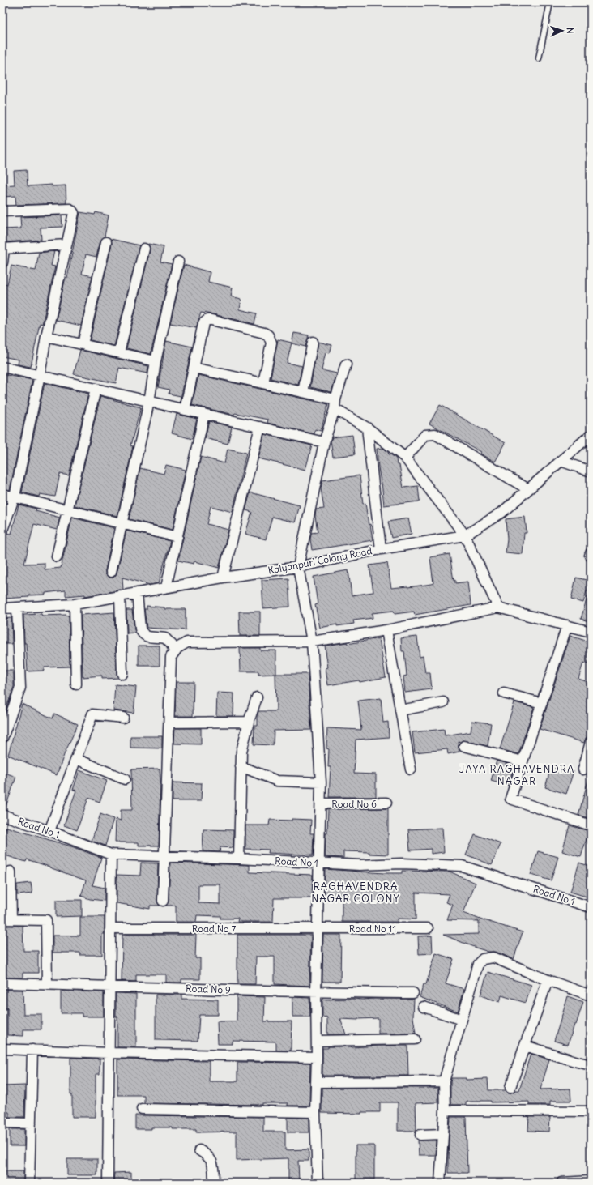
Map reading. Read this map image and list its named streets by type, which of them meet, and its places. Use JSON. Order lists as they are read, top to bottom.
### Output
{
  "streets": {
    "street": [
      "Kalyanpuri Colony Road",
      "Road No 6",
      "Road No 1",
      "Road No 7",
      "Road No 11",
      "Road No 9"
    ]
  },
  "crossings": [
    ["Road No 7", "Road No 11"]
  ],
  "districts": ["JAYA RAGHAVENDRA NAGAR", "RAGHAVENDRA NAGAR COLONY"],
  "north": "right"
}
